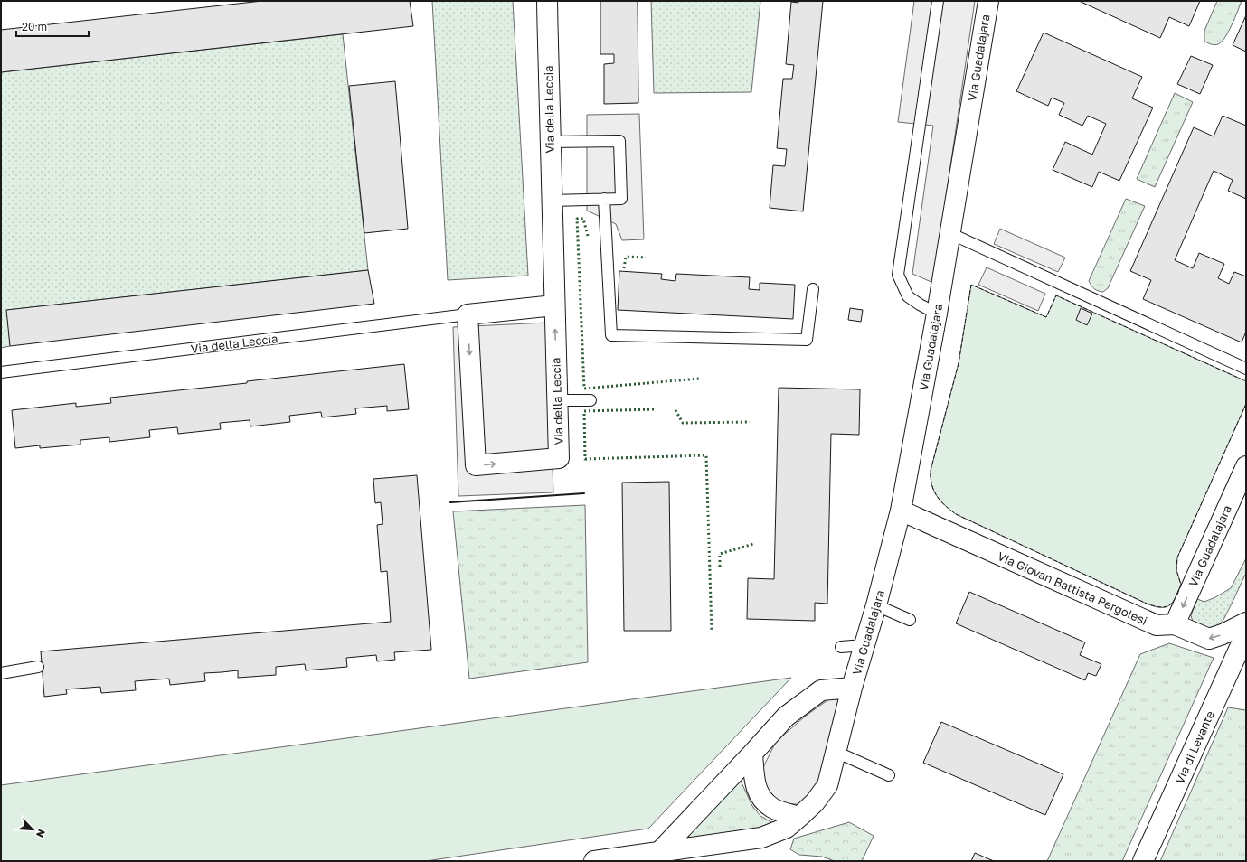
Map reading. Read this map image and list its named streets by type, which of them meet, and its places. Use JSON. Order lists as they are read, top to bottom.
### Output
{
  "streets": {
    "street": [
      "Via Guadalajara",
      "Via della Leccia",
      "Via Giovan Battista Pergolesi",
      "Via di Levante"
    ]
  },
  "crossings": [
    ["Via Guadalajara", "Via Giovan Battista Pergolesi"]
  ],
  "scale_bar": "20 m",
  "north": "bottom right"
}
